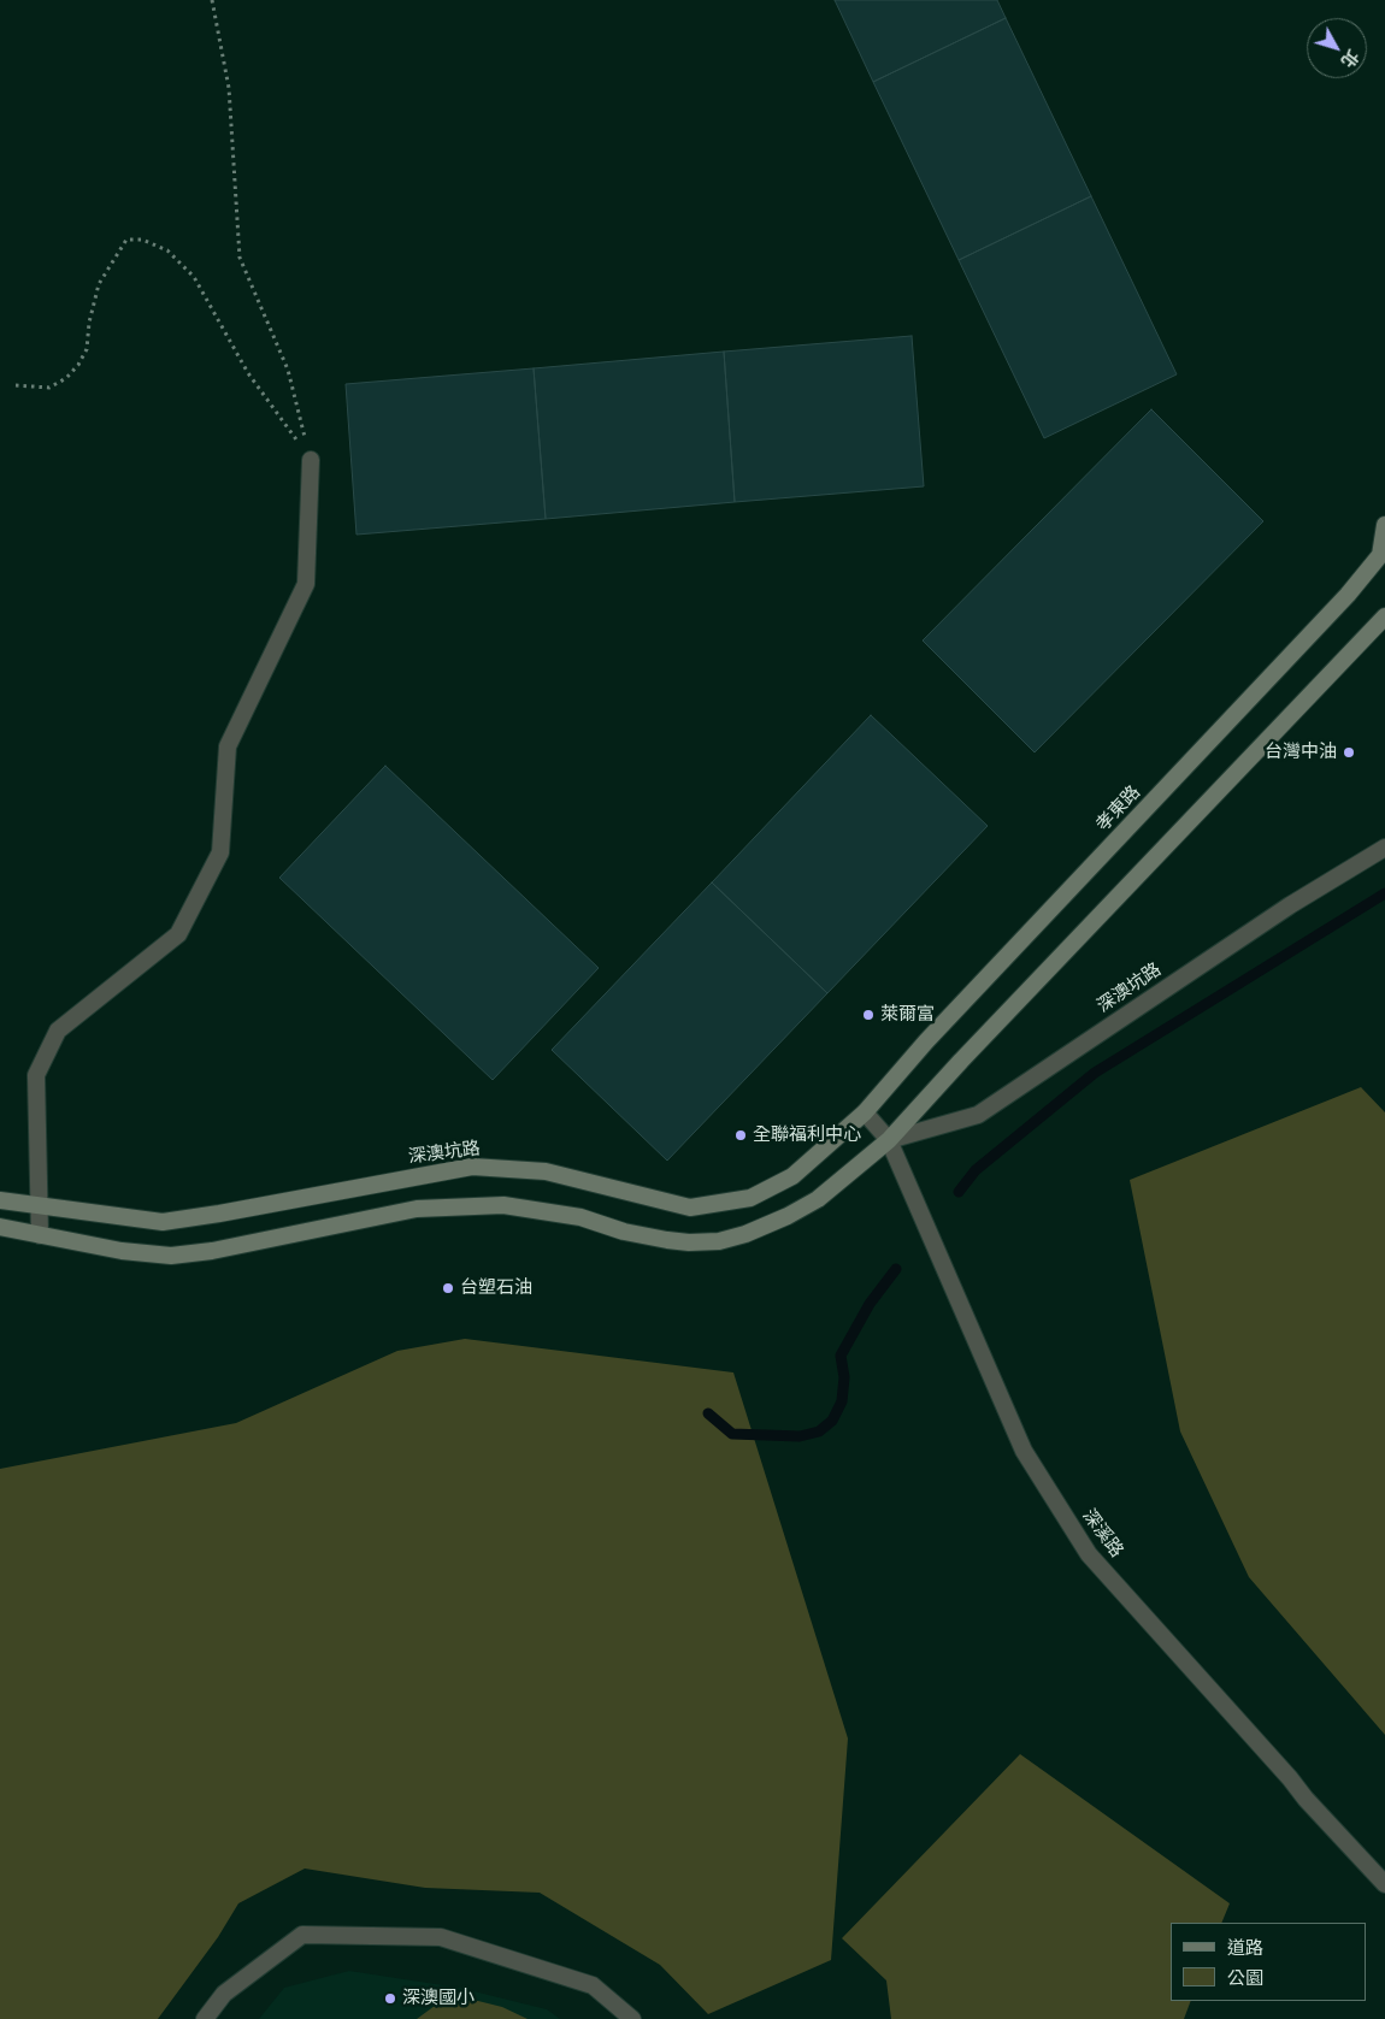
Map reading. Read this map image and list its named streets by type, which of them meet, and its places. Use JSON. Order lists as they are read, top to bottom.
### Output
{
  "streets": {
    "main road": ["孝東路", "深澳坑路"],
    "street": ["深溪路"]
  },
  "crossings": [
    ["孝東路", "深澳坑路"],
    ["深澳坑路", "深溪路"]
  ],
  "places": [
    "台灣中油",
    "萊爾富",
    "全聯福利中心",
    "台塑石油",
    "深澳國小"
  ],
  "legend": ["道路", "公園"],
  "north": "bottom right"
}
